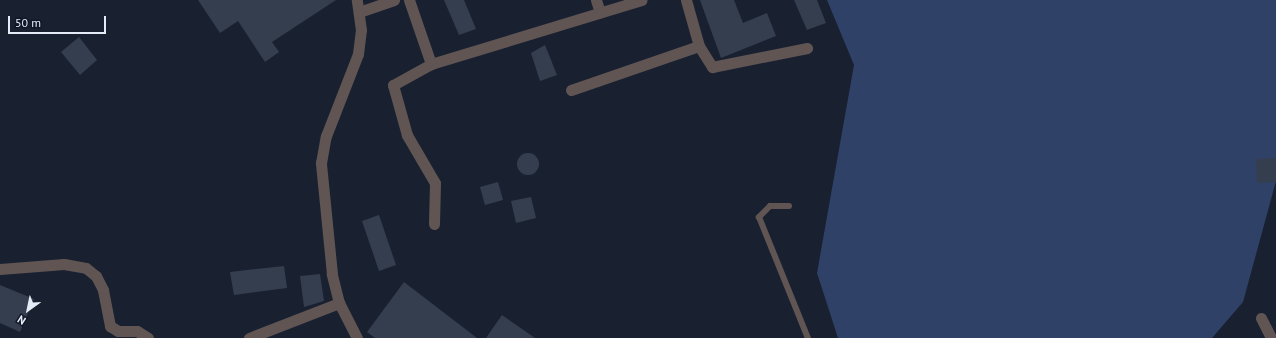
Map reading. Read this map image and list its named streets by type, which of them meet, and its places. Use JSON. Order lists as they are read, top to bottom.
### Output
{
  "scale_bar": "50 m",
  "north": "bottom left"
}
